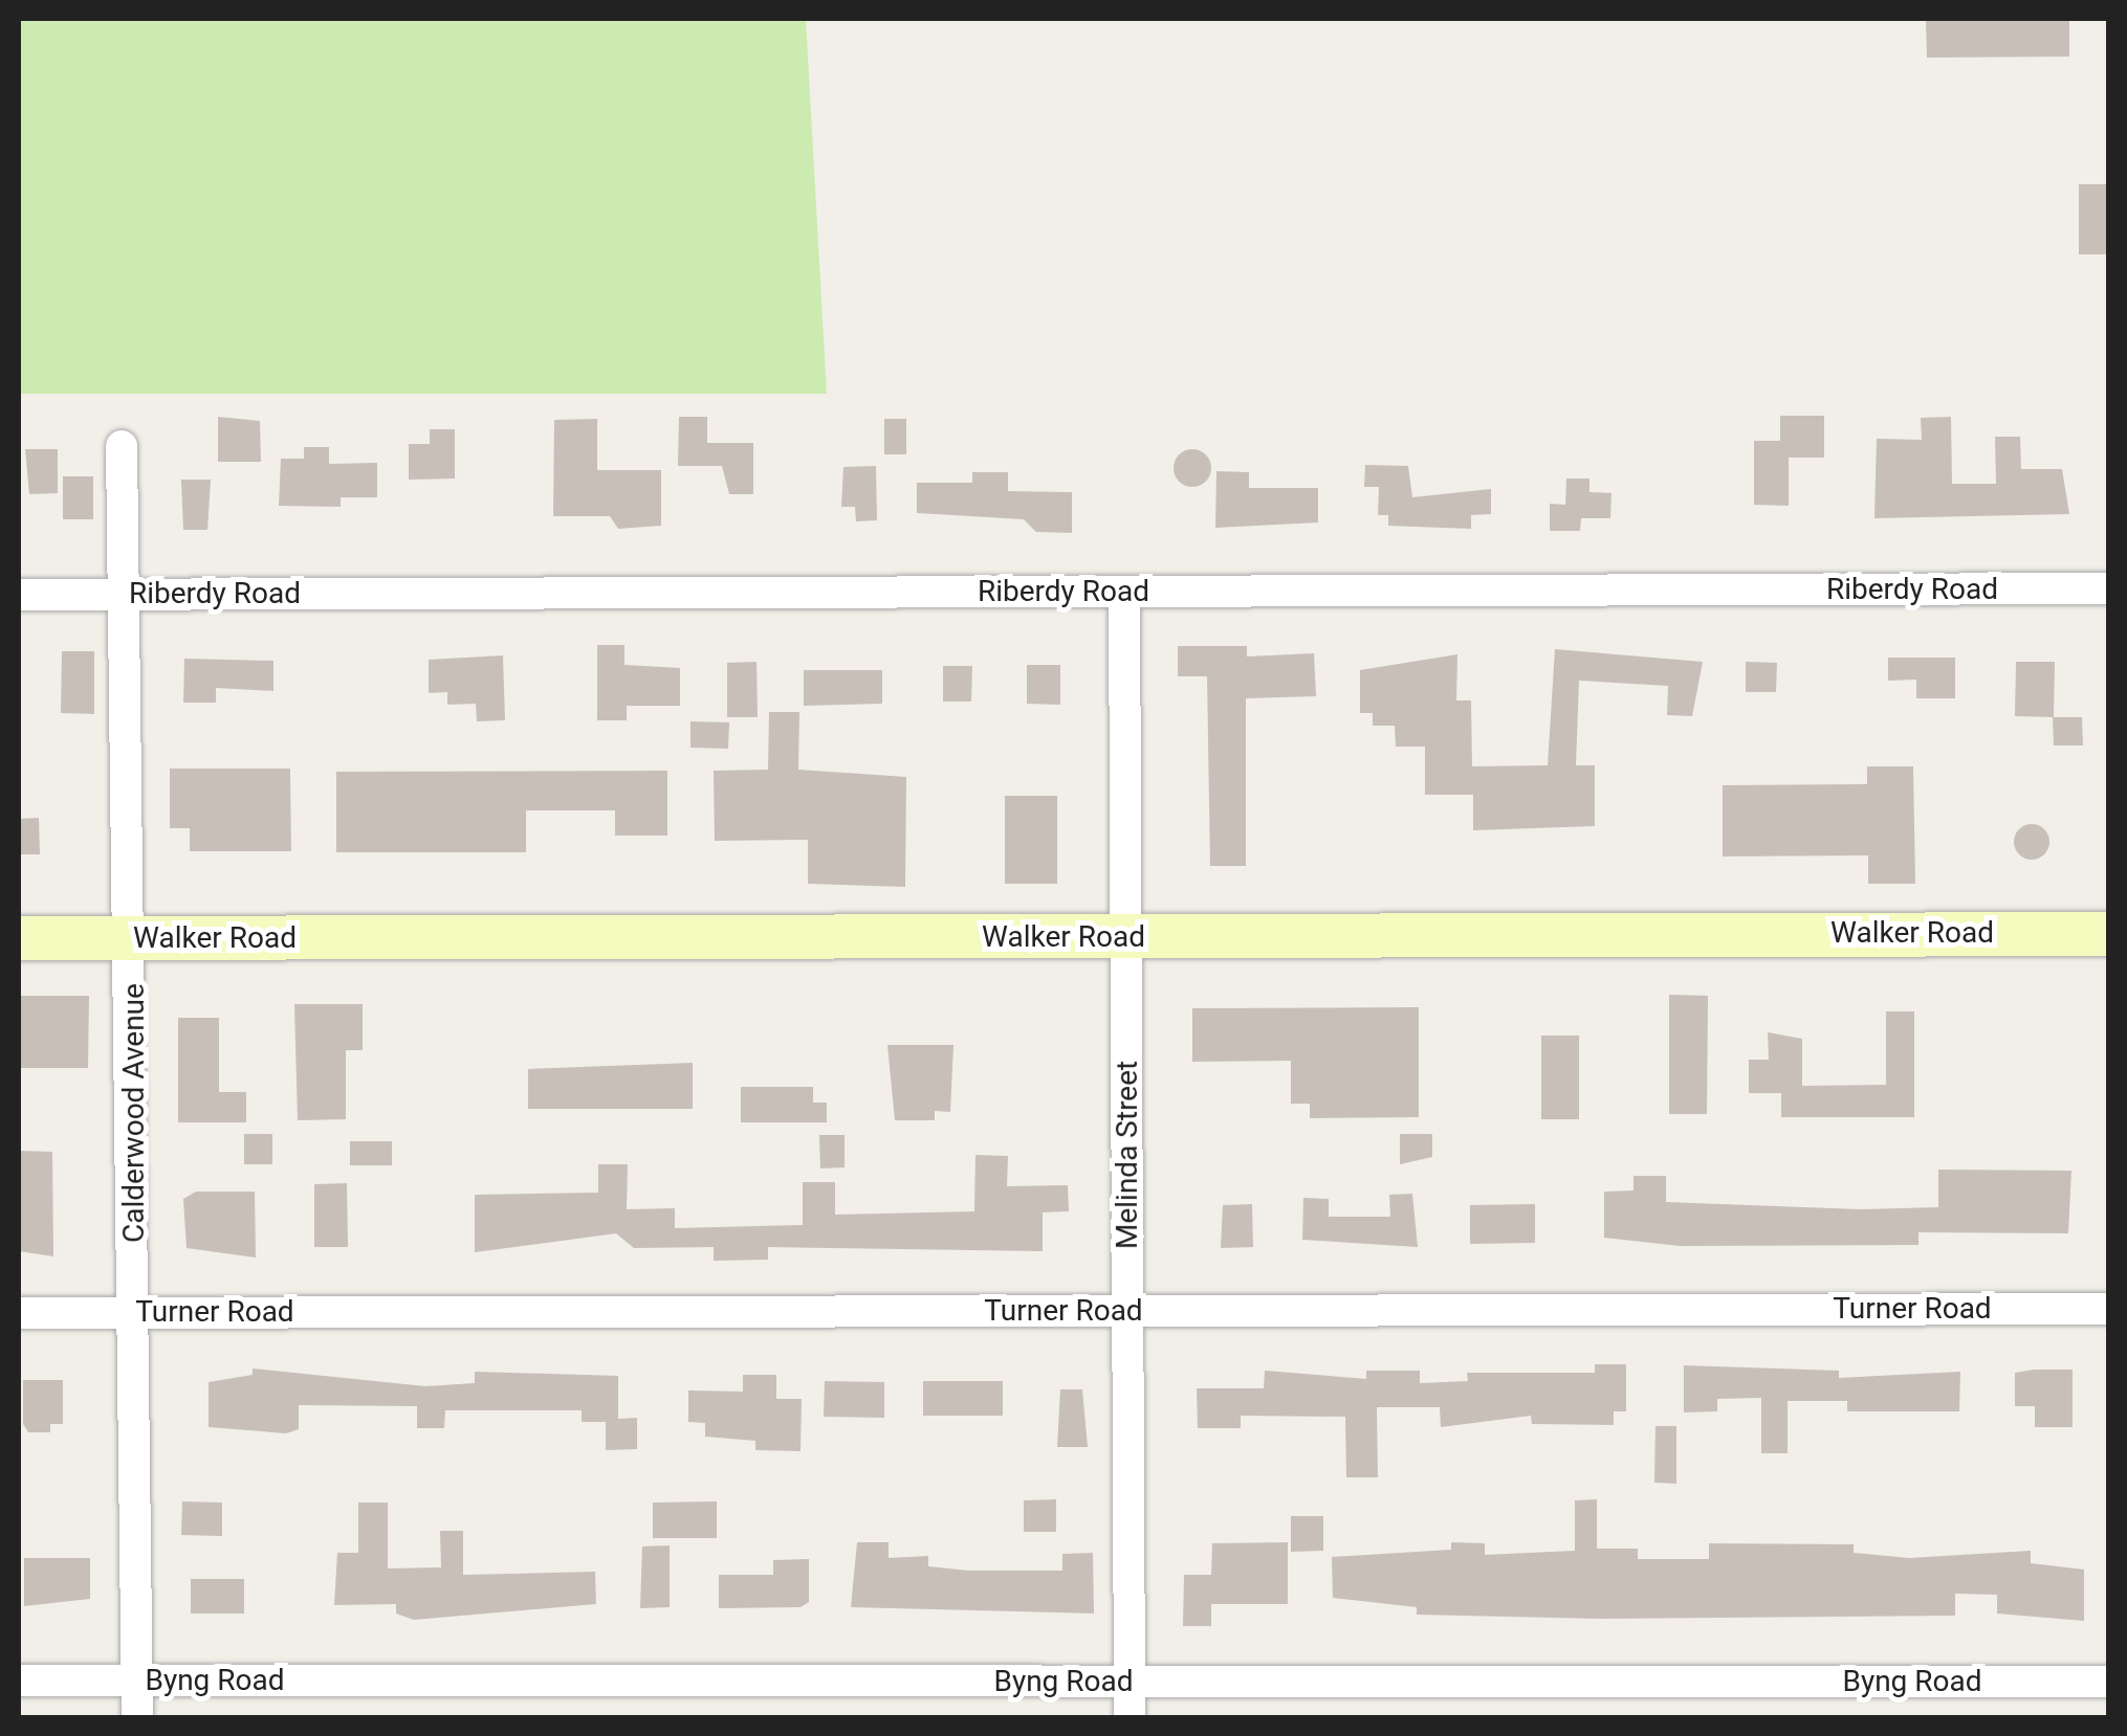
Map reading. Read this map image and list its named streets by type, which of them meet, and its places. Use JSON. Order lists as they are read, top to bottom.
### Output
{
  "streets": {
    "main road": ["Walker Road"],
    "street": [
      "Riberdy Road",
      "Calderwood Avenue",
      "Melinda Street",
      "Turner Road",
      "Byng Road"
    ]
  },
  "crossings": [
    ["Riberdy Road", "Calderwood Avenue"],
    ["Riberdy Road", "Melinda Street"],
    ["Walker Road", "Calderwood Avenue"],
    ["Walker Road", "Melinda Street"],
    ["Calderwood Avenue", "Turner Road"],
    ["Calderwood Avenue", "Byng Road"],
    ["Melinda Street", "Turner Road"],
    ["Melinda Street", "Byng Road"]
  ]
}
